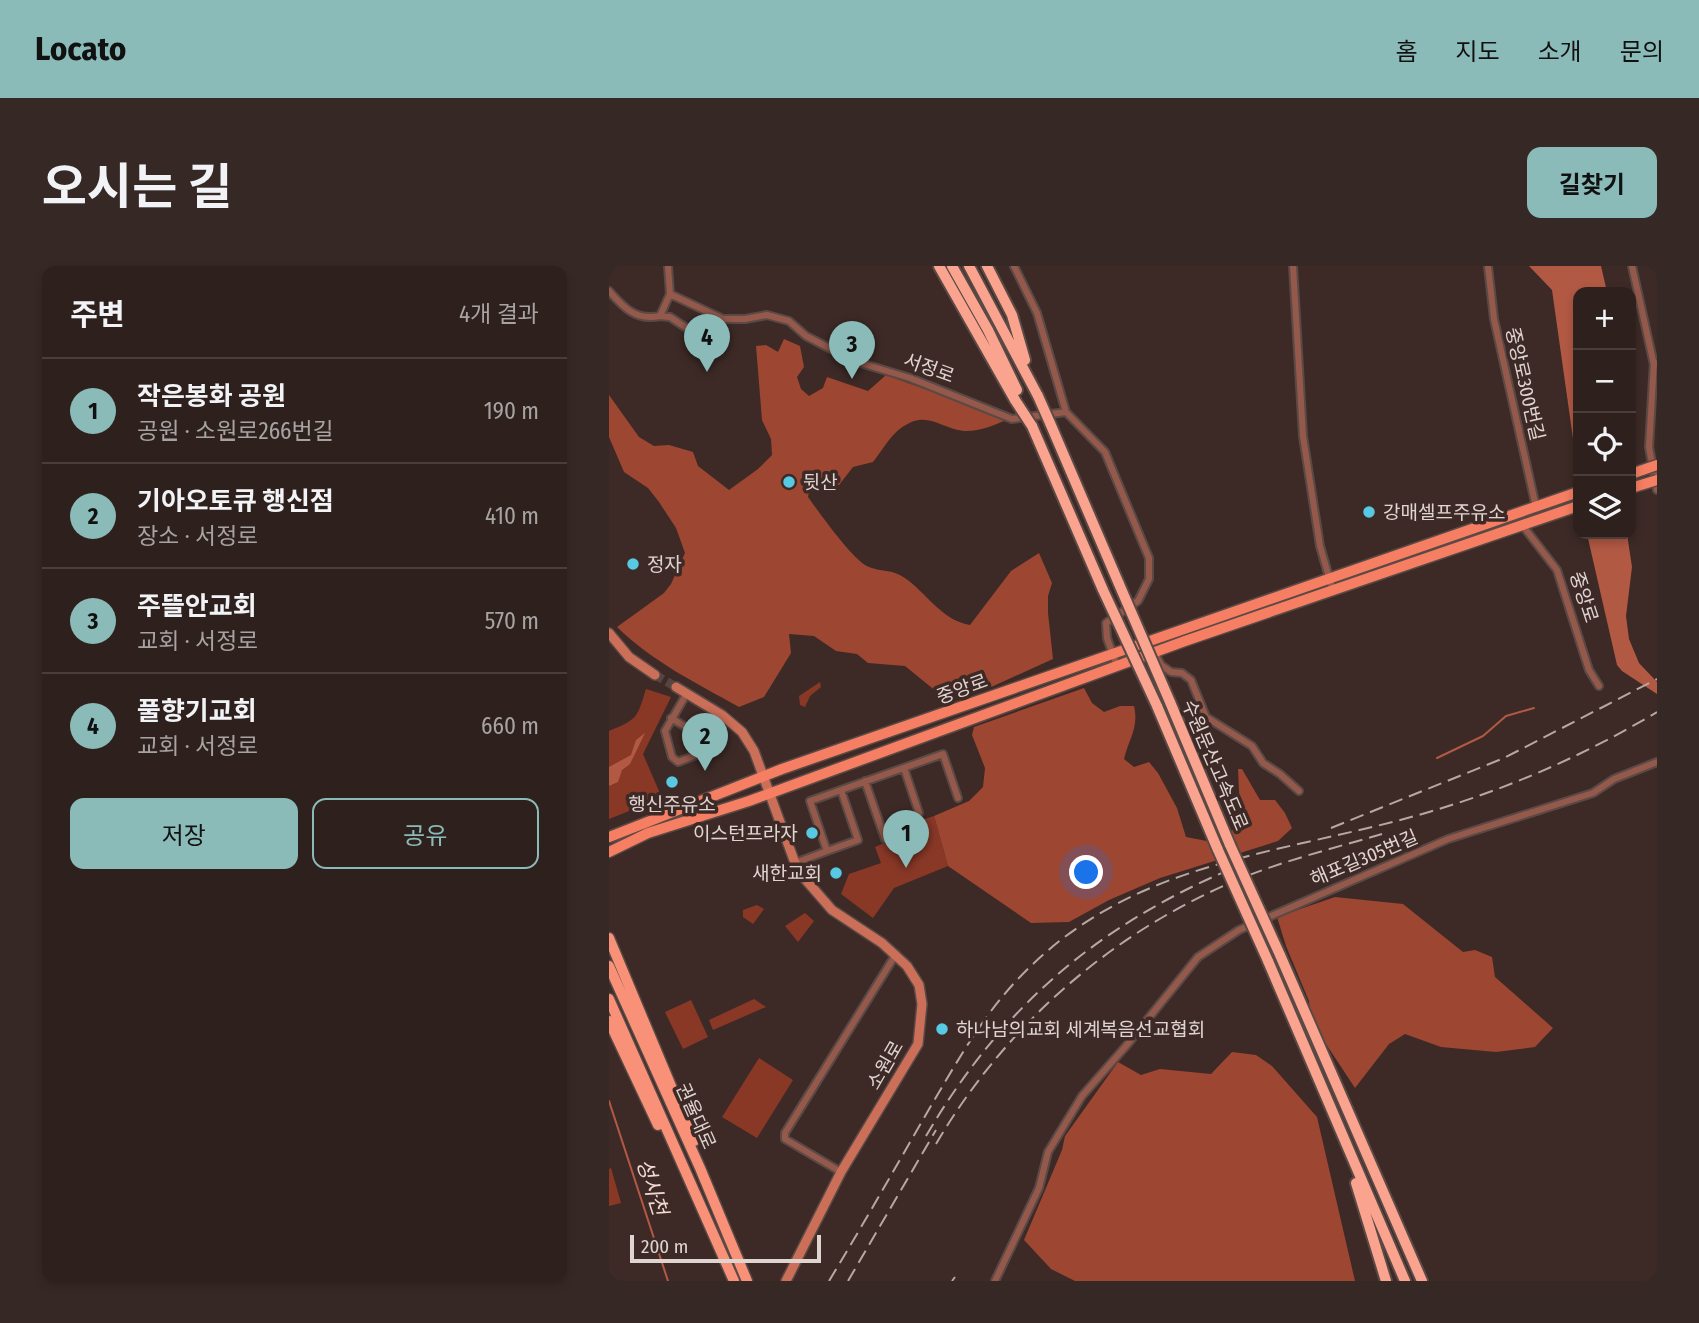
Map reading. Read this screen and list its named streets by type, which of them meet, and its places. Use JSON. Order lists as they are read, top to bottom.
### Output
{
  "streets": {
    "highway": ["수원문산고속도로", "권율대로"],
    "main road": ["중앙로", "소원로"],
    "street": ["서정로", "중앙로300번길", "해포길305번길"]
  },
  "crossings": [
    ["중앙로300번길", "중앙로"],
    ["중앙로", "소원로"]
  ],
  "water": ["성사천"],
  "places": [
    "뒷산",
    "강매셀프주유소",
    "정자",
    "행신주유소",
    "이스턴프라자",
    "새한교회",
    "하나남의교회 세계복음선교협회"
  ],
  "scale_bar": "200 m",
  "page": {
    "header": "Locato",
    "nav": [
      "홈",
      "지도",
      "소개",
      "문의"
    ],
    "title": "오시는 길",
    "buttons": [
      "길찾기",
      ["저장", "공유"]
    ],
    "heading": ["주변", "4개 결과"],
    "map_buttons": ["+", "−"],
    "pins": [
      "4",
      "3",
      "2",
      "1"
    ],
    "list": [
      {
        "mark": "1",
        "name": "작은봉화 공원",
        "note": "공원 · 소원로266번길",
        "value": "190 m"
      },
      {
        "mark": "2",
        "name": "기아오토큐 행신점",
        "note": "장소 · 서정로",
        "value": "410 m"
      },
      {
        "mark": "3",
        "name": "주뜰안교회",
        "note": "교회 · 서정로",
        "value": "570 m"
      },
      {
        "mark": "4",
        "name": "풀향기교회",
        "note": "교회 · 서정로",
        "value": "660 m"
      }
    ],
    "scale": "200 m"
  }
}
